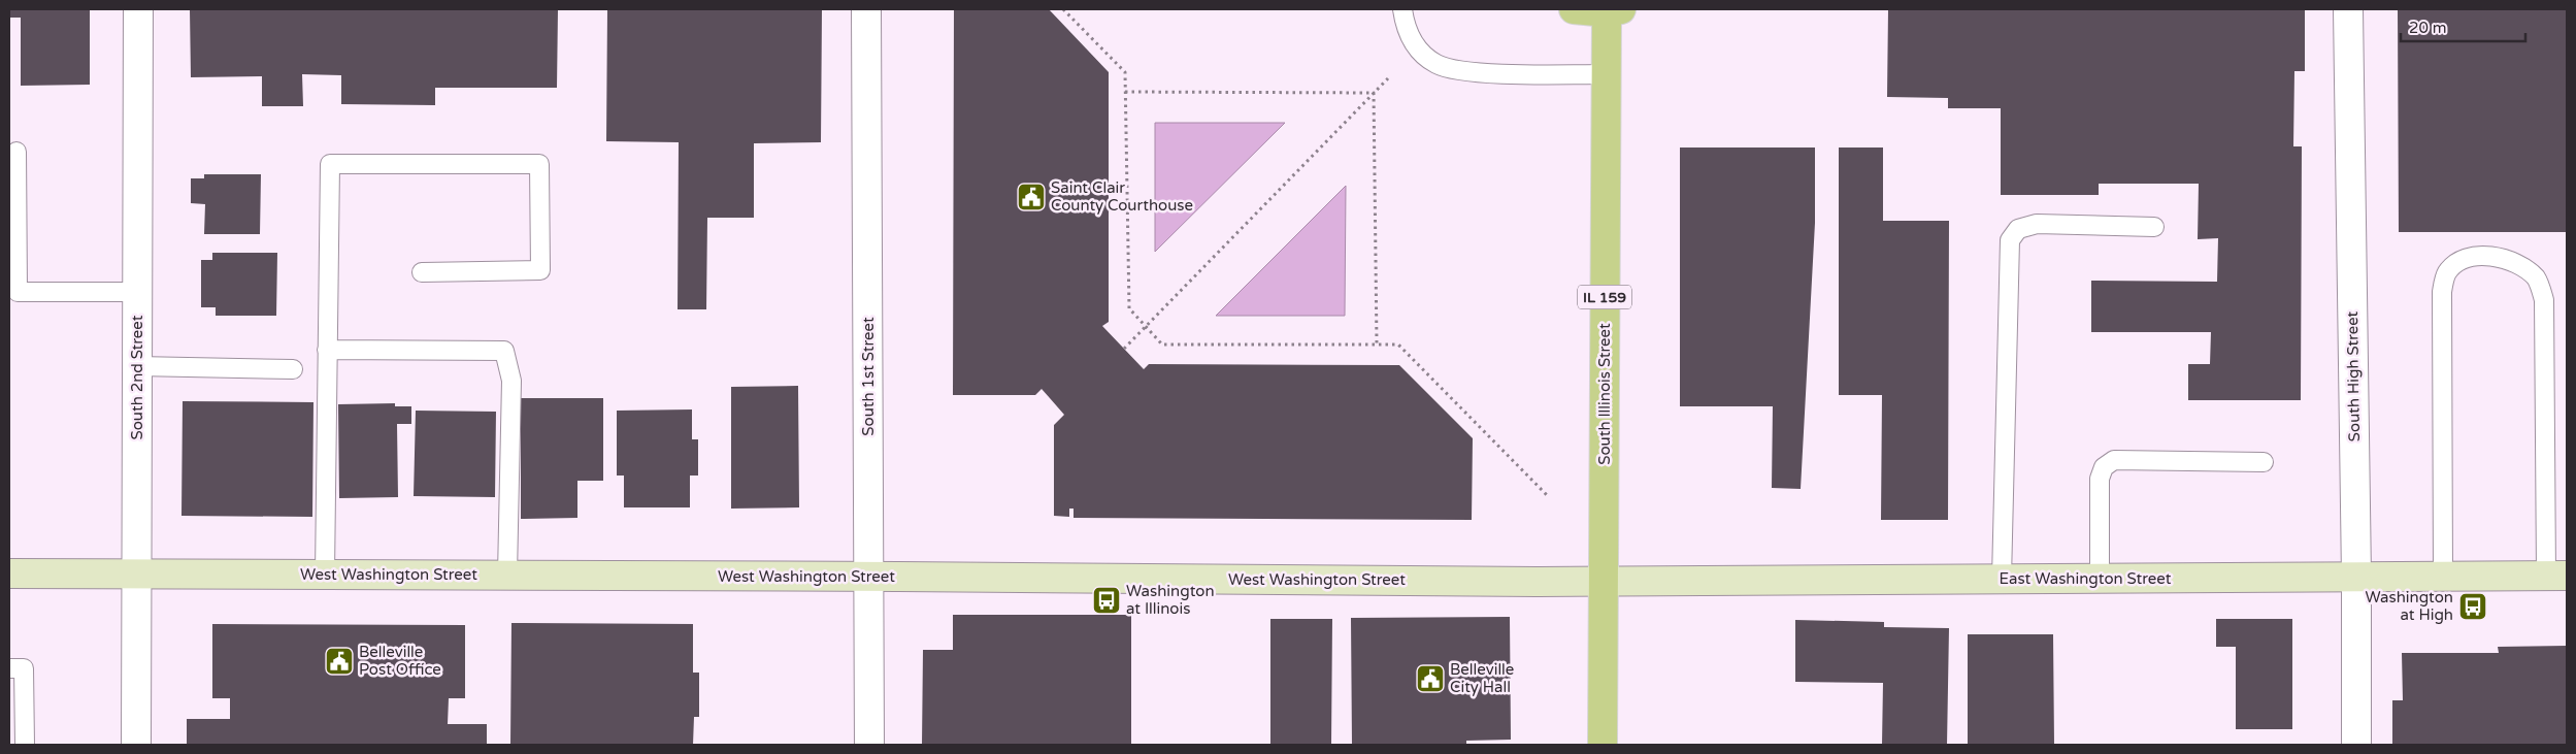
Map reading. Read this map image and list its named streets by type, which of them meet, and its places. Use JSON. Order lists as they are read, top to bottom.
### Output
{
  "streets": {
    "main road": [
      "IL 159",
      "South Illinois Street",
      "West Washington Street",
      "East Washington Street"
    ],
    "street": ["South 1st Street", "South High Street", "South 2nd Street"]
  },
  "crossings": [
    ["IL 159", "South Illinois Street"],
    ["South 1st Street", "West Washington Street"],
    ["South High Street", "East Washington Street"],
    ["South 2nd Street", "West Washington Street"],
    ["South Illinois Street", "West Washington Street"],
    ["South Illinois Street", "East Washington Street"],
    ["West Washington Street", "East Washington Street"]
  ],
  "places": {
    "public building": ["Saint Clair County Courthouse", "Belleville Post Office", "Belleville City Hall"],
    "bus stop": ["Washington at Illinois", "Washington at High"]
  },
  "scale_bar": "20 m"
}
